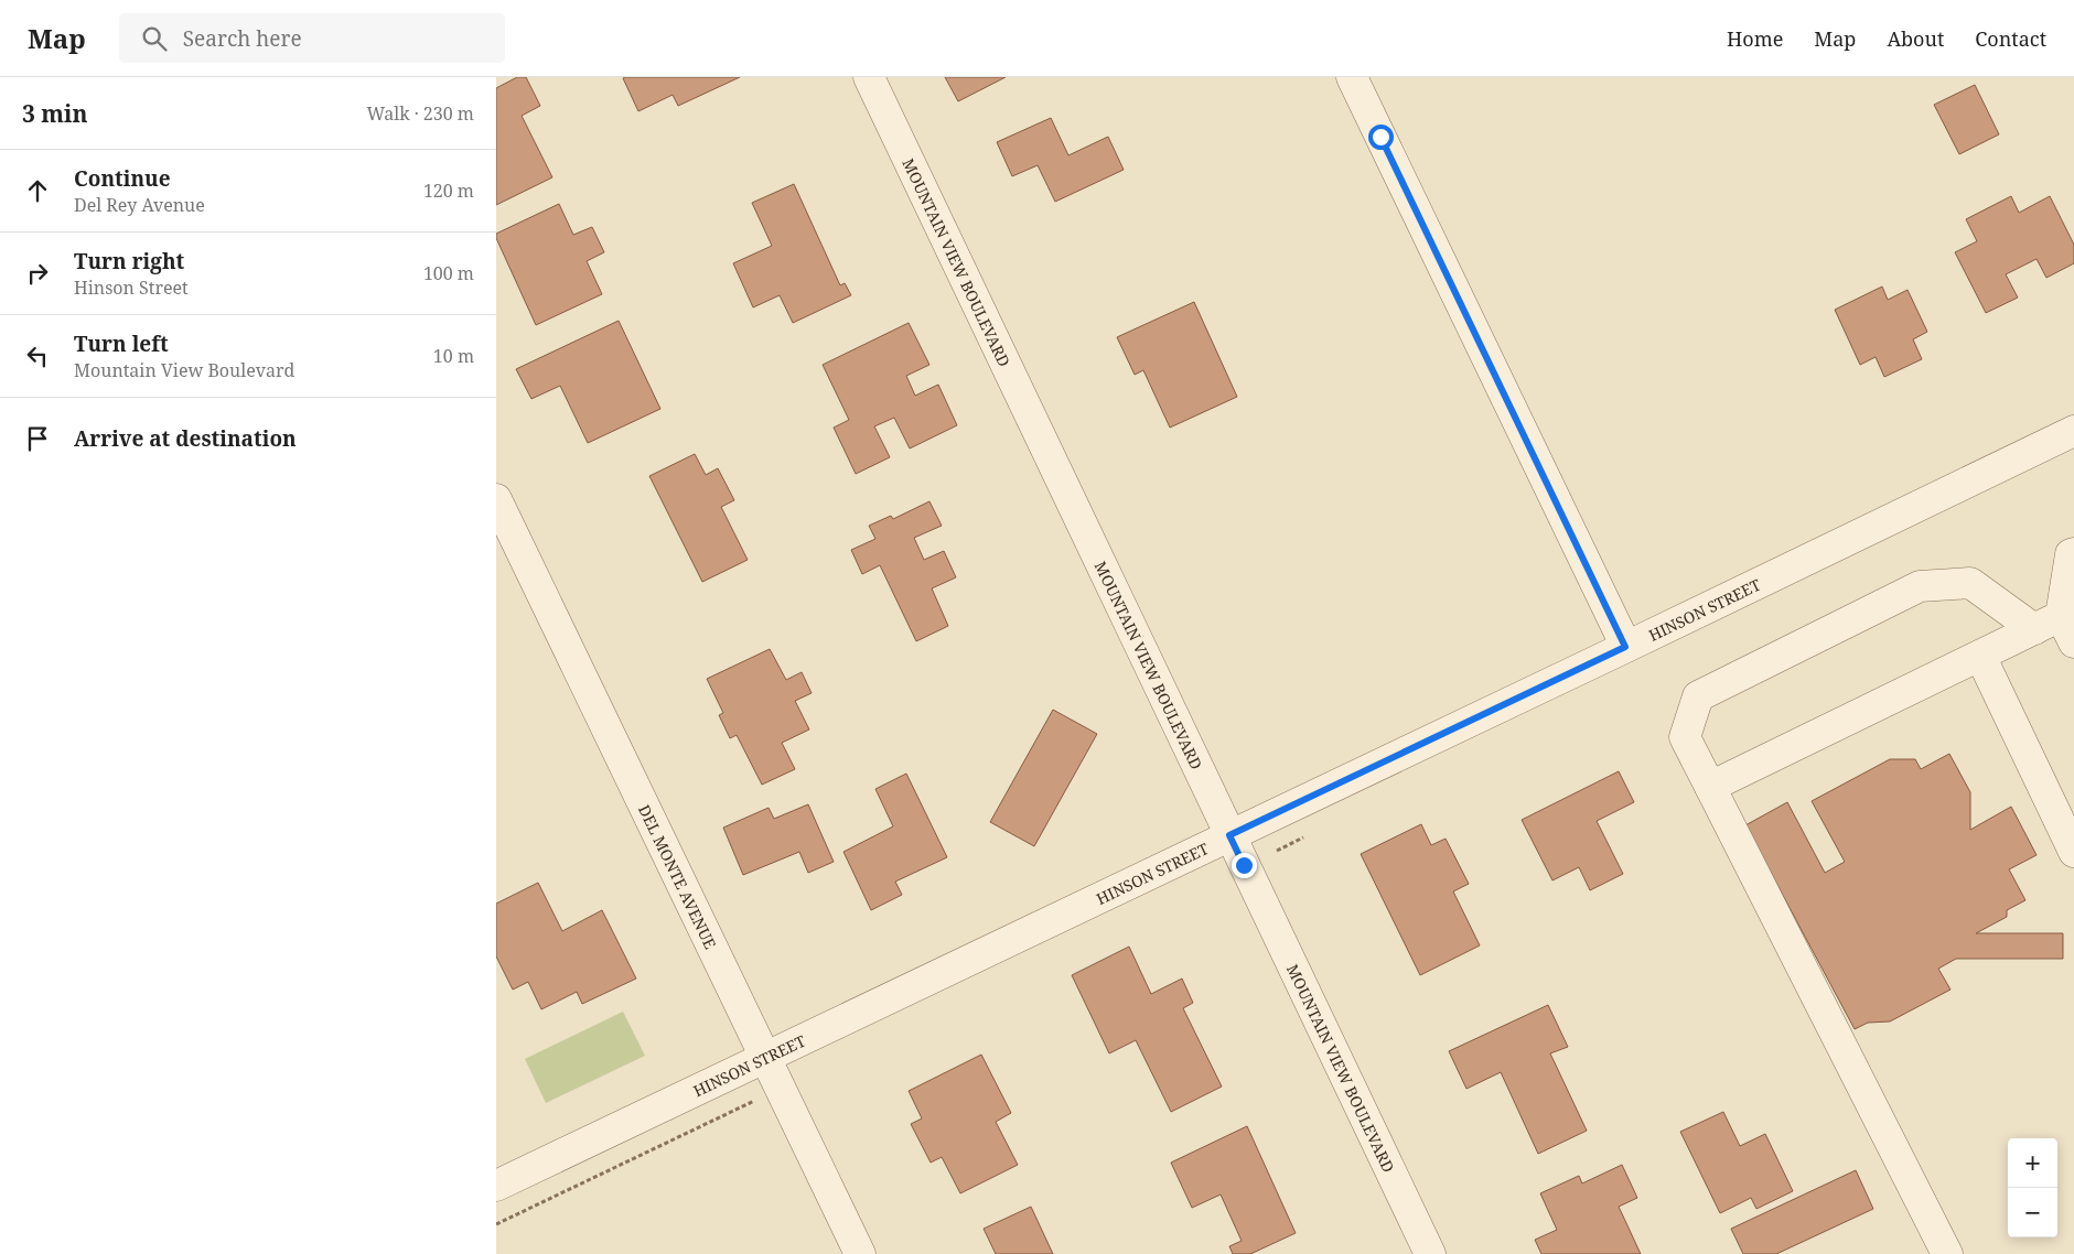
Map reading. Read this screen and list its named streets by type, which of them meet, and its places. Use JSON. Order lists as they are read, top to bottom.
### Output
{
  "streets": {
    "street": ["MOUNTAIN VIEW BOULEVARD", "HINSON STREET", "DEL MONTE AVENUE"]
  },
  "crossings": [
    ["MOUNTAIN VIEW BOULEVARD", "HINSON STREET"],
    ["HINSON STREET", "DEL MONTE AVENUE"]
  ],
  "page": {
    "header": "Map",
    "search": "Search here",
    "nav": [
      "Home",
      "Map",
      "About",
      "Contact"
    ],
    "heading": ["3 min", "Walk · 230 m"],
    "list": [
      ["Continue", "Del Rey Avenue", "120 m"],
      ["Turn right", "Hinson Street", "100 m"],
      ["Turn left", "Mountain View Boulevard", "10 m"],
      "Arrive at destination"
    ],
    "map_buttons": ["+", "−"]
  }
}
